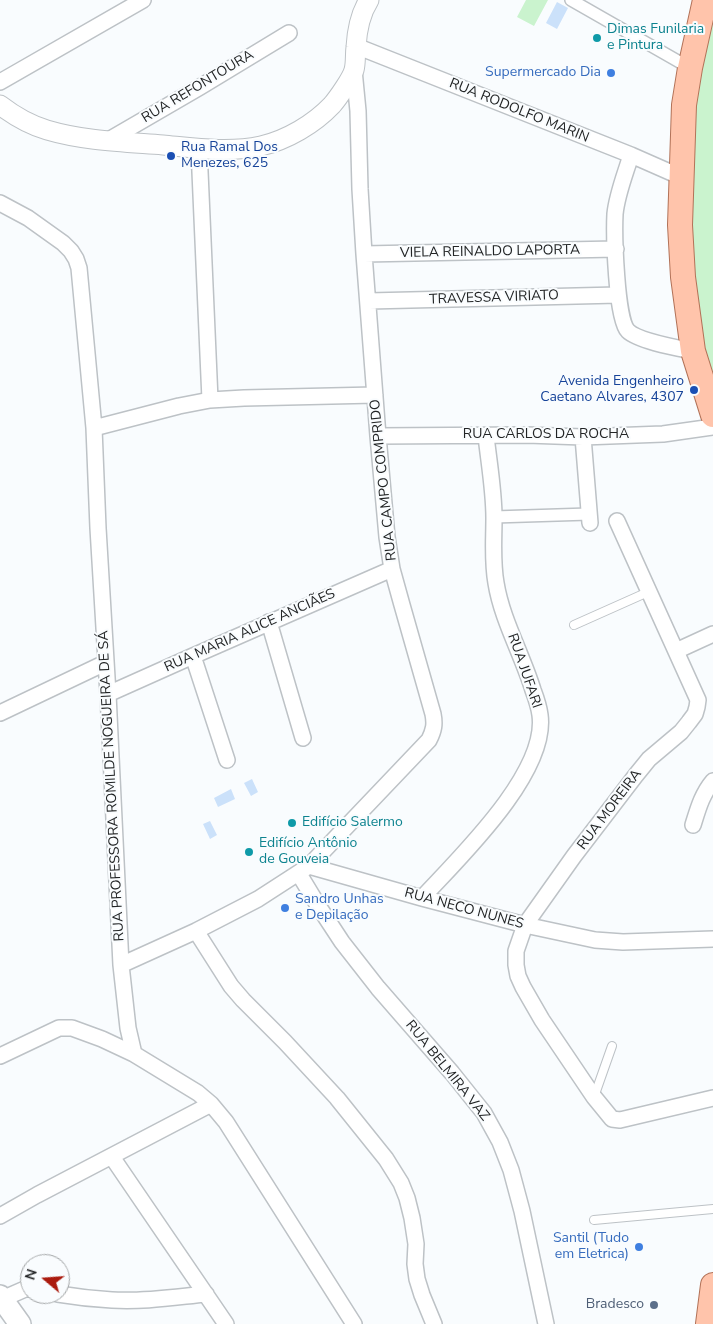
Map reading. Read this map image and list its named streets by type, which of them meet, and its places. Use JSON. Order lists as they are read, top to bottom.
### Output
{
  "streets": {
    "street": [
      "RUA REFONTOURA",
      "RUA RODOLFO MARIN",
      "VIELA REINALDO LAPORTA",
      "TRAVESSA VIRIATO",
      "RUA CARLOS DA ROCHA",
      "RUA CAMPO COMPRIDO",
      "RUA MARIA ALICE ANCIÃES",
      "RUA JUFARI",
      "RUA PROFESSORA ROMILDE NOGUEIRA DE SÁ",
      "RUA MOREIRA",
      "RUA NECO NUNES",
      "RUA BELMIRA VAZ"
    ]
  },
  "crossings": [
    ["VIELA REINALDO LAPORTA", "RUA CAMPO COMPRIDO"],
    ["TRAVESSA VIRIATO", "RUA CAMPO COMPRIDO"],
    ["RUA CARLOS DA ROCHA", "RUA CAMPO COMPRIDO"],
    ["RUA CARLOS DA ROCHA", "RUA JUFARI"],
    ["RUA CAMPO COMPRIDO", "RUA MARIA ALICE ANCIÃES"],
    ["RUA CAMPO COMPRIDO", "RUA NECO NUNES"],
    ["RUA CAMPO COMPRIDO", "RUA BELMIRA VAZ"],
    ["RUA MARIA ALICE ANCIÃES", "RUA PROFESSORA ROMILDE NOGUEIRA DE SÁ"],
    ["RUA JUFARI", "RUA NECO NUNES"],
    ["RUA MOREIRA", "RUA NECO NUNES"],
    ["RUA NECO NUNES", "RUA BELMIRA VAZ"]
  ],
  "places": [
    "Dimas Funilaria e Pintura",
    "Supermercado Dia",
    "Rua Ramal Dos Menezes, 625",
    "Avenida Engenheiro Caetano Alvares, 4307",
    "Edifício Salermo",
    "Edifício Antônio de Gouveia",
    "Sandro Unhas e Depilação",
    "Santil (Tudo em Eletrica)",
    "Bradesco"
  ],
  "north": "left"
}
